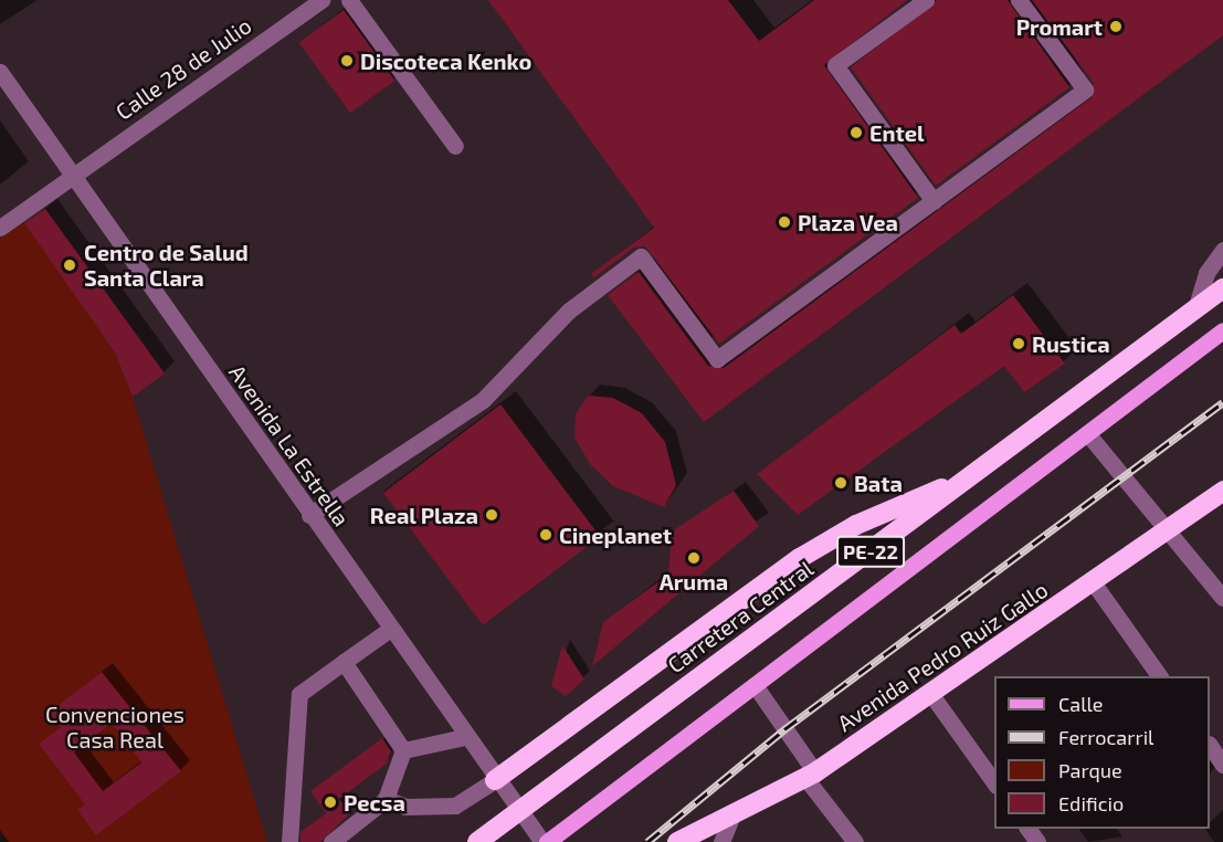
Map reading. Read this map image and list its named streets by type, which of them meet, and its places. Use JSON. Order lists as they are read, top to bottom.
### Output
{
  "streets": {
    "highway": ["PE-22", "Carretera Central", "Avenida Pedro Ruiz Gallo"],
    "street": ["Calle 28 de Julio", "Avenida La Estrella"]
  },
  "crossings": [
    ["Calle 28 de Julio", "Avenida La Estrella"],
    ["Avenida La Estrella", "Carretera Central"]
  ],
  "parks": ["Convenciones Casa Real"],
  "places": [
    "Promart",
    "Discoteca Kenko",
    "Entel",
    "Plaza Vea",
    "Centro de Salud Santa Clara",
    "Rustica",
    "Bata",
    "Real Plaza",
    "Cineplanet",
    "Aruma",
    "Pecsa"
  ],
  "legend": [
    "Calle",
    "Ferrocarril",
    "Parque",
    "Edificio"
  ]
}
